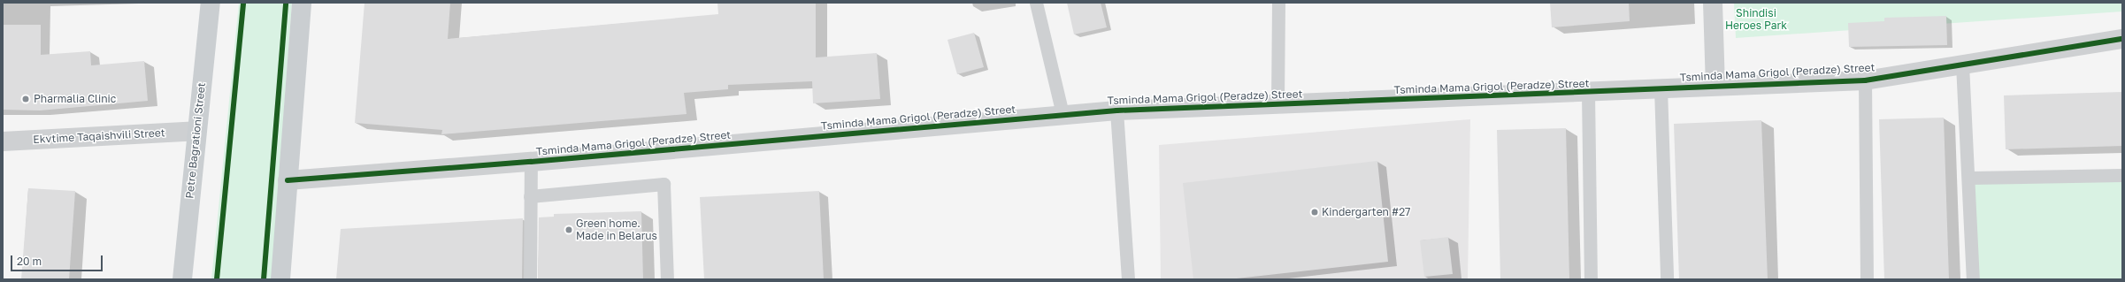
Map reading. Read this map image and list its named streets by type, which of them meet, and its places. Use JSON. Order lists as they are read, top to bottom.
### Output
{
  "streets": {
    "main road": ["Petre Bagrationi Street"],
    "street": ["Tsminda Mama Grigol (Peradze) Street", "Ekvtime Taqaishvili Street"]
  },
  "crossings": [
    ["Ekvtime Taqaishvili Street", "Petre Bagrationi Street"]
  ],
  "parks": ["Shindisi Heroes Park"],
  "places": ["Pharmalia Clinic", "Kindergarten #27", "Green home. Made in Belarus"],
  "scale_bar": "20 m"
}
